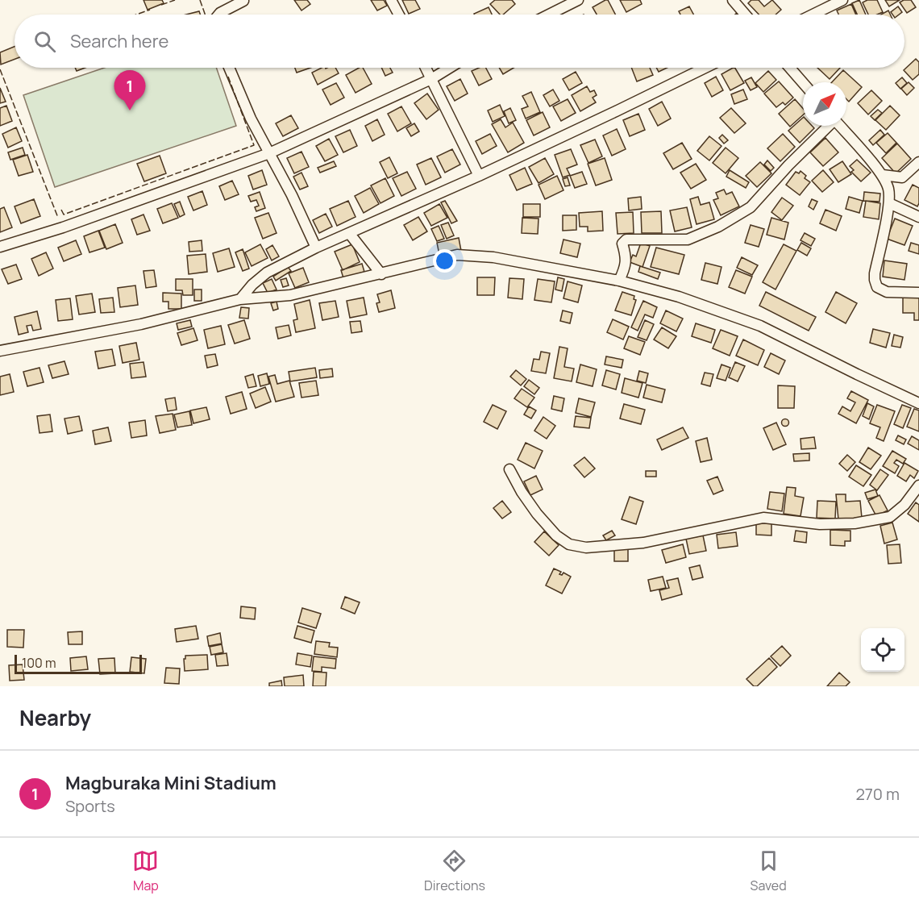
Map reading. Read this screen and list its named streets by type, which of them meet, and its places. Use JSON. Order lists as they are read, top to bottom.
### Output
{
  "scale_bar": "100 m",
  "north": "top right",
  "page": {
    "search": "Search here",
    "pins": "1",
    "scale": "100 m",
    "heading": "Nearby",
    "list": [
      {
        "mark": "1",
        "name": "Magburaka Mini Stadium",
        "note": "Sports",
        "value": "270 m"
      }
    ],
    "nav": ["Map", "Directions", "Saved"]
  }
}
